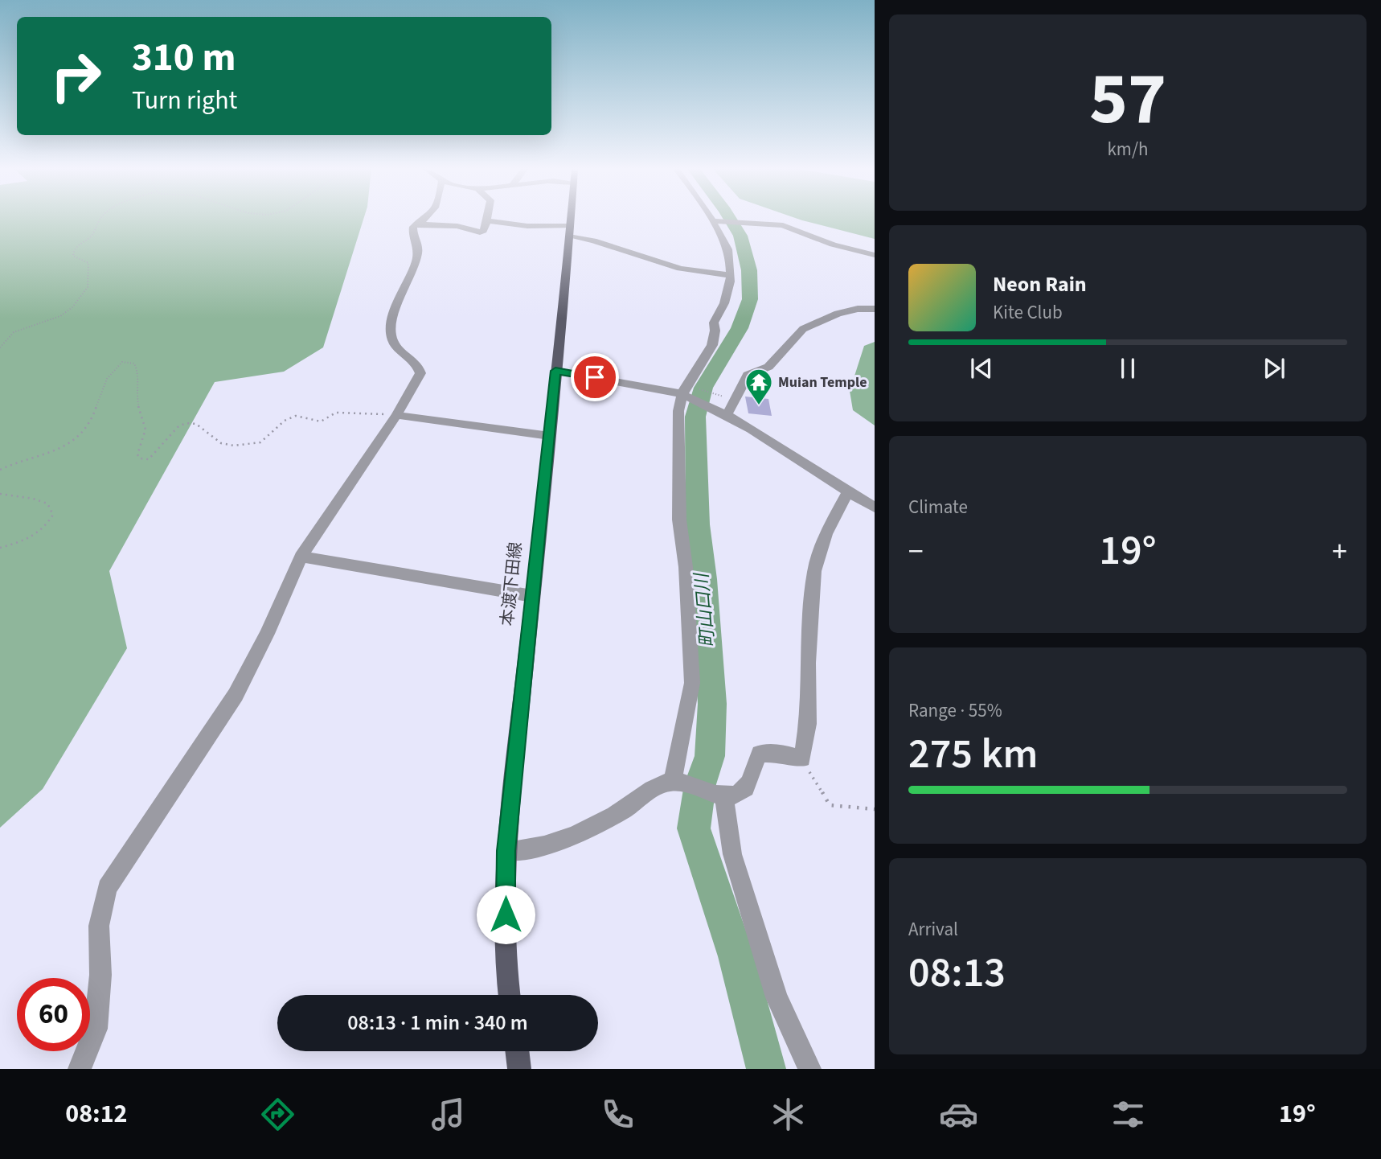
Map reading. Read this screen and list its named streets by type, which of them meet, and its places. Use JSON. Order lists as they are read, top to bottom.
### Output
{
  "streets": {
    "main road": ["本渡下田線"]
  },
  "water": ["町山口川"],
  "places": {
    "temple": ["Muian Temple"]
  },
  "page": {
    "tile": [
      ["57", "km/h"],
      "Climate",
      ["Range · 55%", "275 km"],
      ["Arrival", "08:13"]
    ],
    "turn": ["310 m", "Turn right"],
    "song": ["Neon Rain", "Kite Club"],
    "heat": ["−", "19°", "+"],
    "limit": "60",
    "trip": "08:13 · 1 min · 340 m",
    "tabs": ["08:12", "19°"]
  }
}
